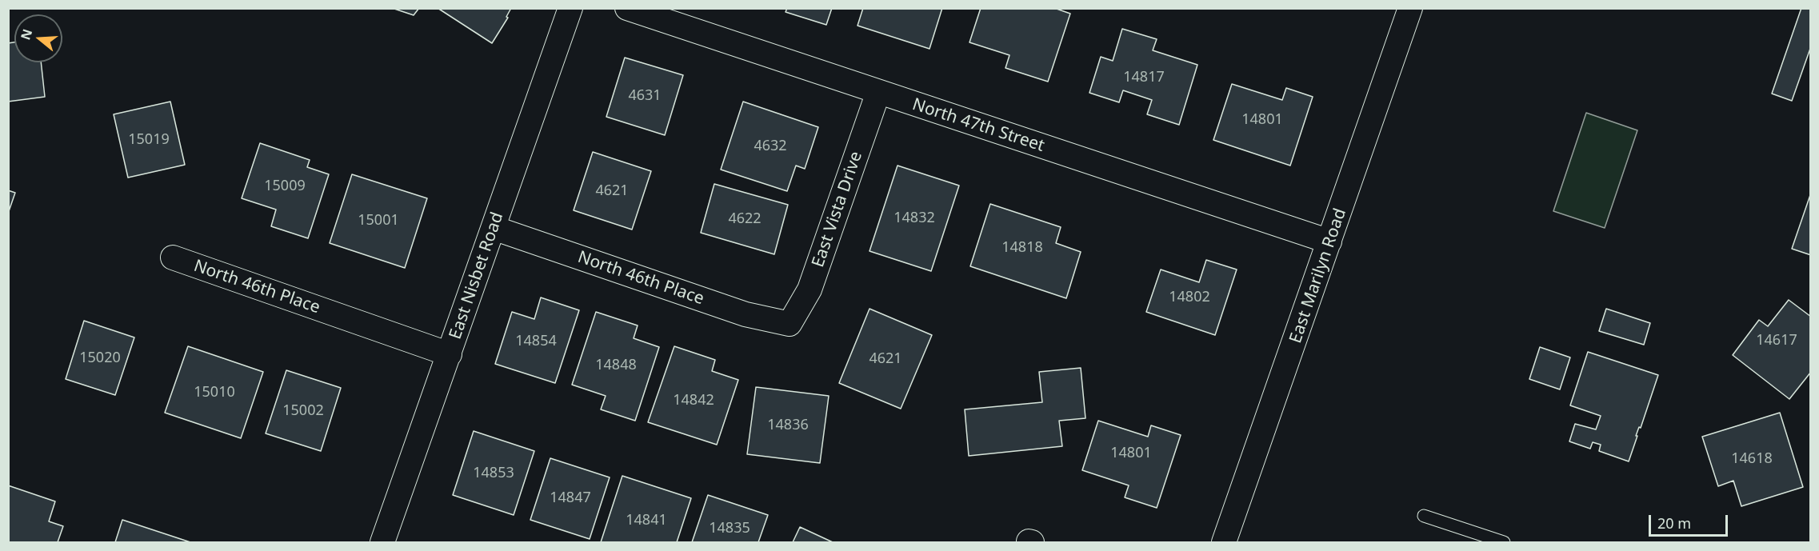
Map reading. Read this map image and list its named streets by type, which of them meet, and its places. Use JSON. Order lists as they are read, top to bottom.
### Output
{
  "streets": {
    "street": [
      "North 47th Street",
      "East Vista Drive",
      "East Nisbet Road",
      "East Marilyn Road",
      "North 46th Place"
    ]
  },
  "crossings": [
    ["North 47th Street", "East Vista Drive"],
    ["North 47th Street", "East Marilyn Road"],
    ["East Vista Drive", "North 46th Place"],
    ["East Nisbet Road", "North 46th Place"]
  ],
  "house_numbers": [
    "14817",
    "4631",
    "14801",
    "15019",
    "4632",
    "15009",
    "4621",
    "14832",
    "4622",
    "15001",
    "14818",
    "14802",
    "14617",
    "14854",
    "15020",
    "4621",
    "14848",
    "15010",
    "14842",
    "15002",
    "14836",
    "14801",
    "14618",
    "14853",
    "14847",
    "14841",
    "14835"
  ],
  "scale_bar": "20 m",
  "north": "left"
}
